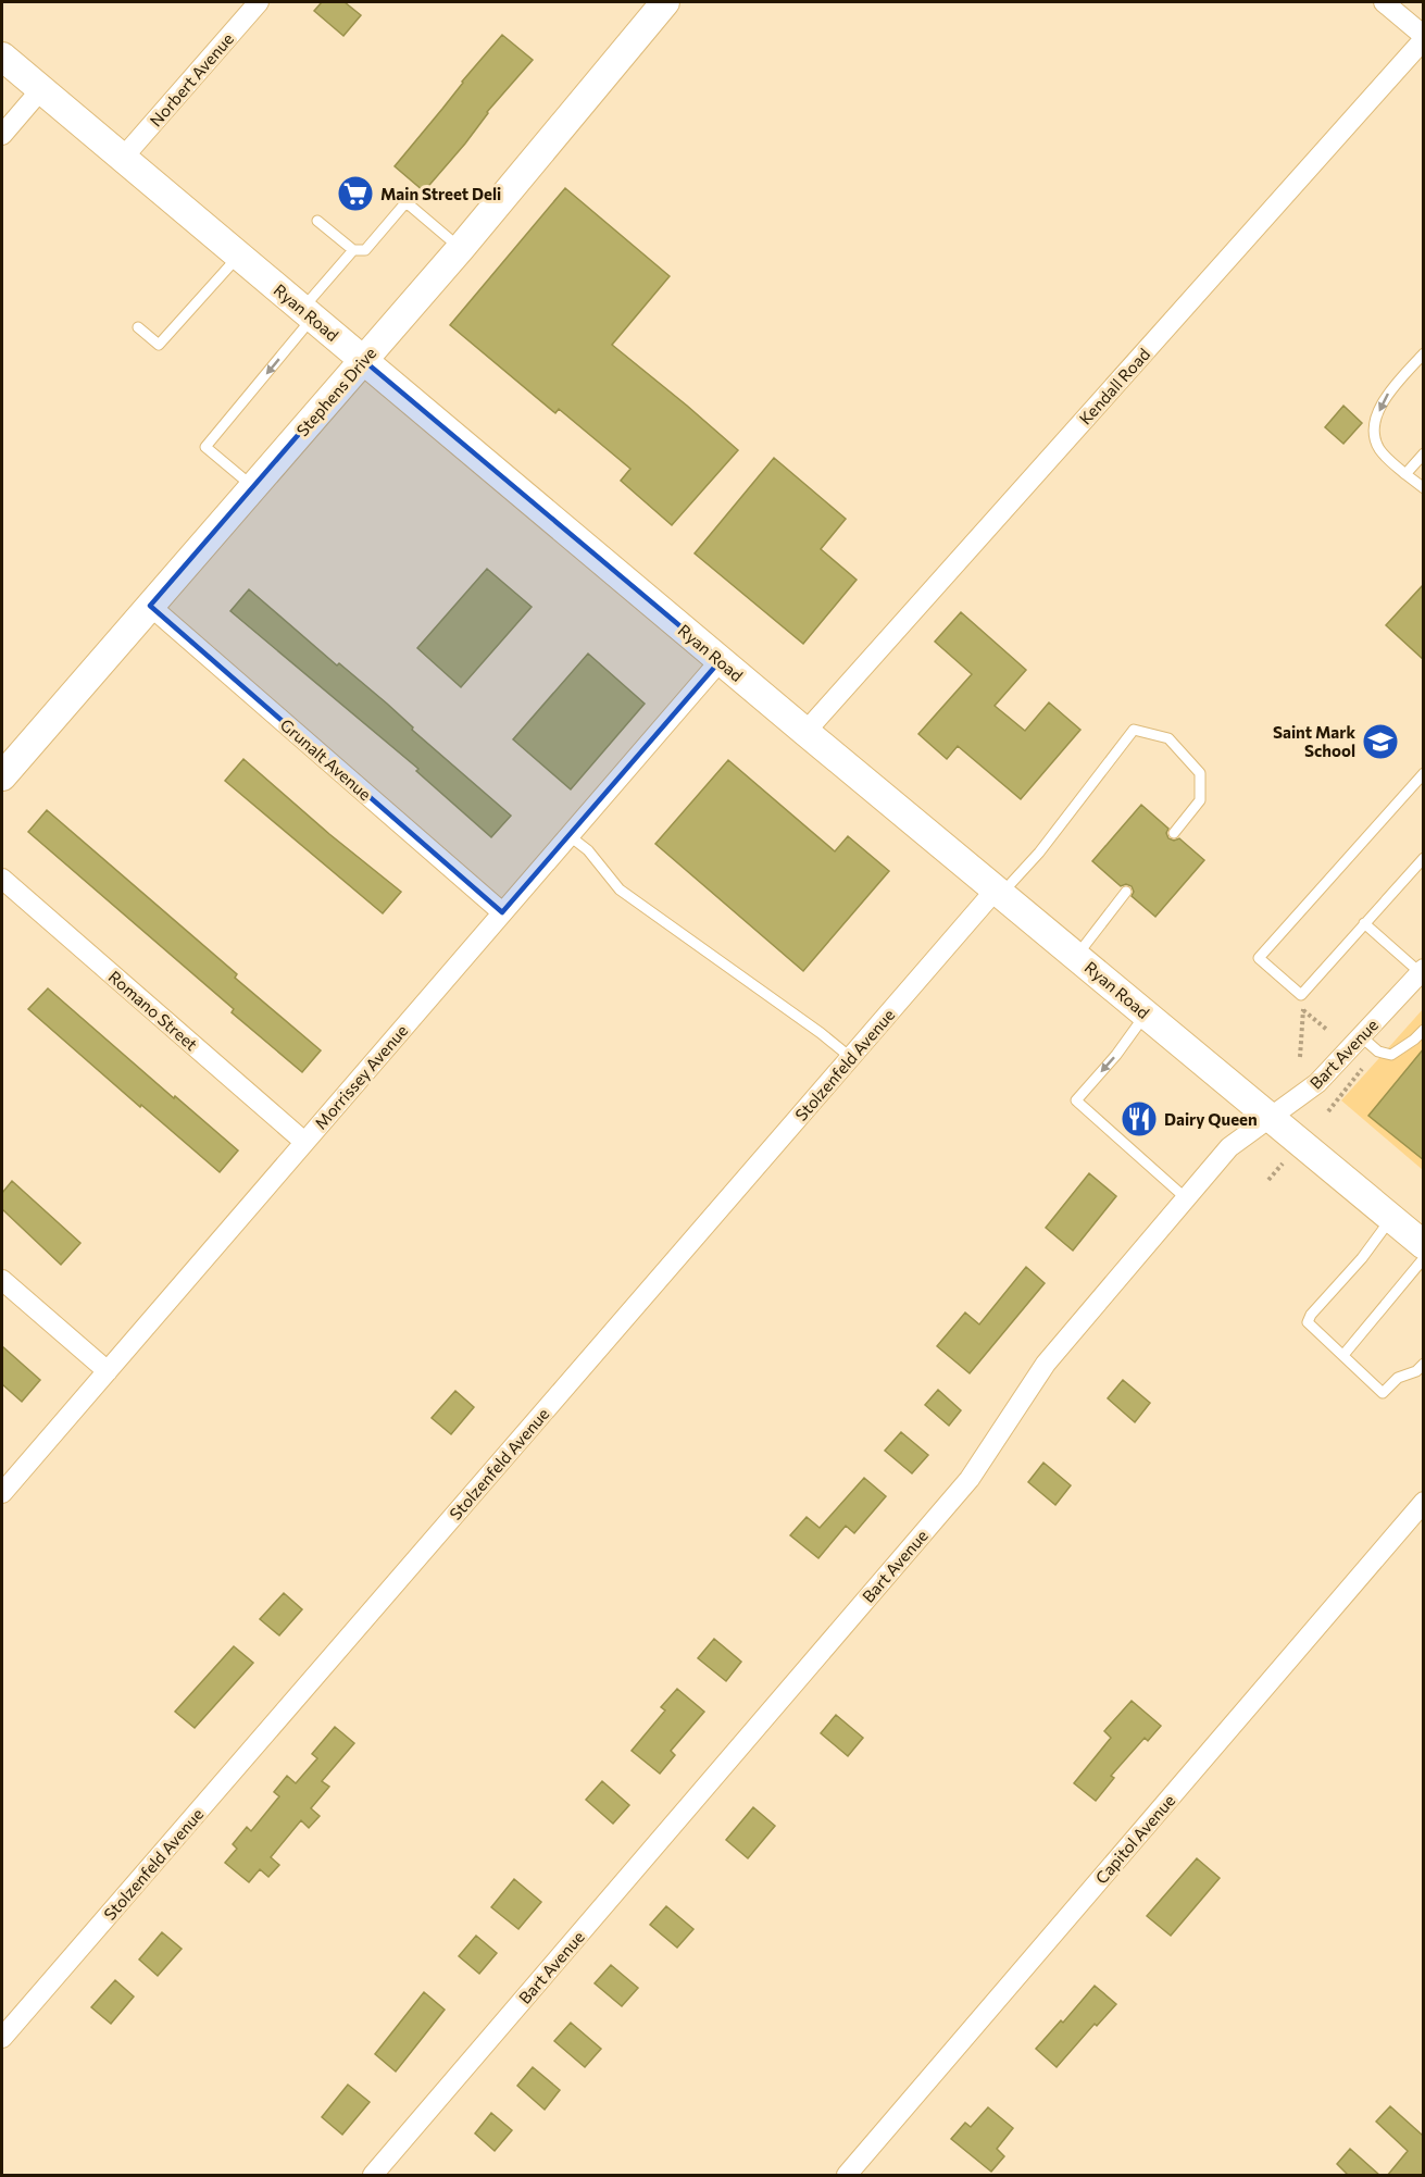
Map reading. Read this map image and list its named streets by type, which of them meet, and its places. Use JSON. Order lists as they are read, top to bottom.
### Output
{
  "streets": {
    "main road": ["Ryan Road", "Stephens Drive"],
    "street": [
      "Norbert Avenue",
      "Kendall Road",
      "Grunalt Avenue",
      "Romano Street",
      "Bart Avenue",
      "Stolzenfeld Avenue",
      "Morrissey Avenue",
      "Capitol Avenue"
    ]
  },
  "crossings": [
    ["Norbert Avenue", "Ryan Road"],
    ["Ryan Road", "Kendall Road"],
    ["Ryan Road", "Stephens Drive"],
    ["Ryan Road", "Bart Avenue"],
    ["Ryan Road", "Stolzenfeld Avenue"],
    ["Ryan Road", "Morrissey Avenue"],
    ["Stephens Drive", "Grunalt Avenue"],
    ["Grunalt Avenue", "Morrissey Avenue"],
    ["Romano Street", "Morrissey Avenue"]
  ],
  "places": {
    "supermarket": ["Main Street Deli"],
    "school or university": ["Saint Mark School"],
    "restaurant": ["Dairy Queen"]
  }
}
